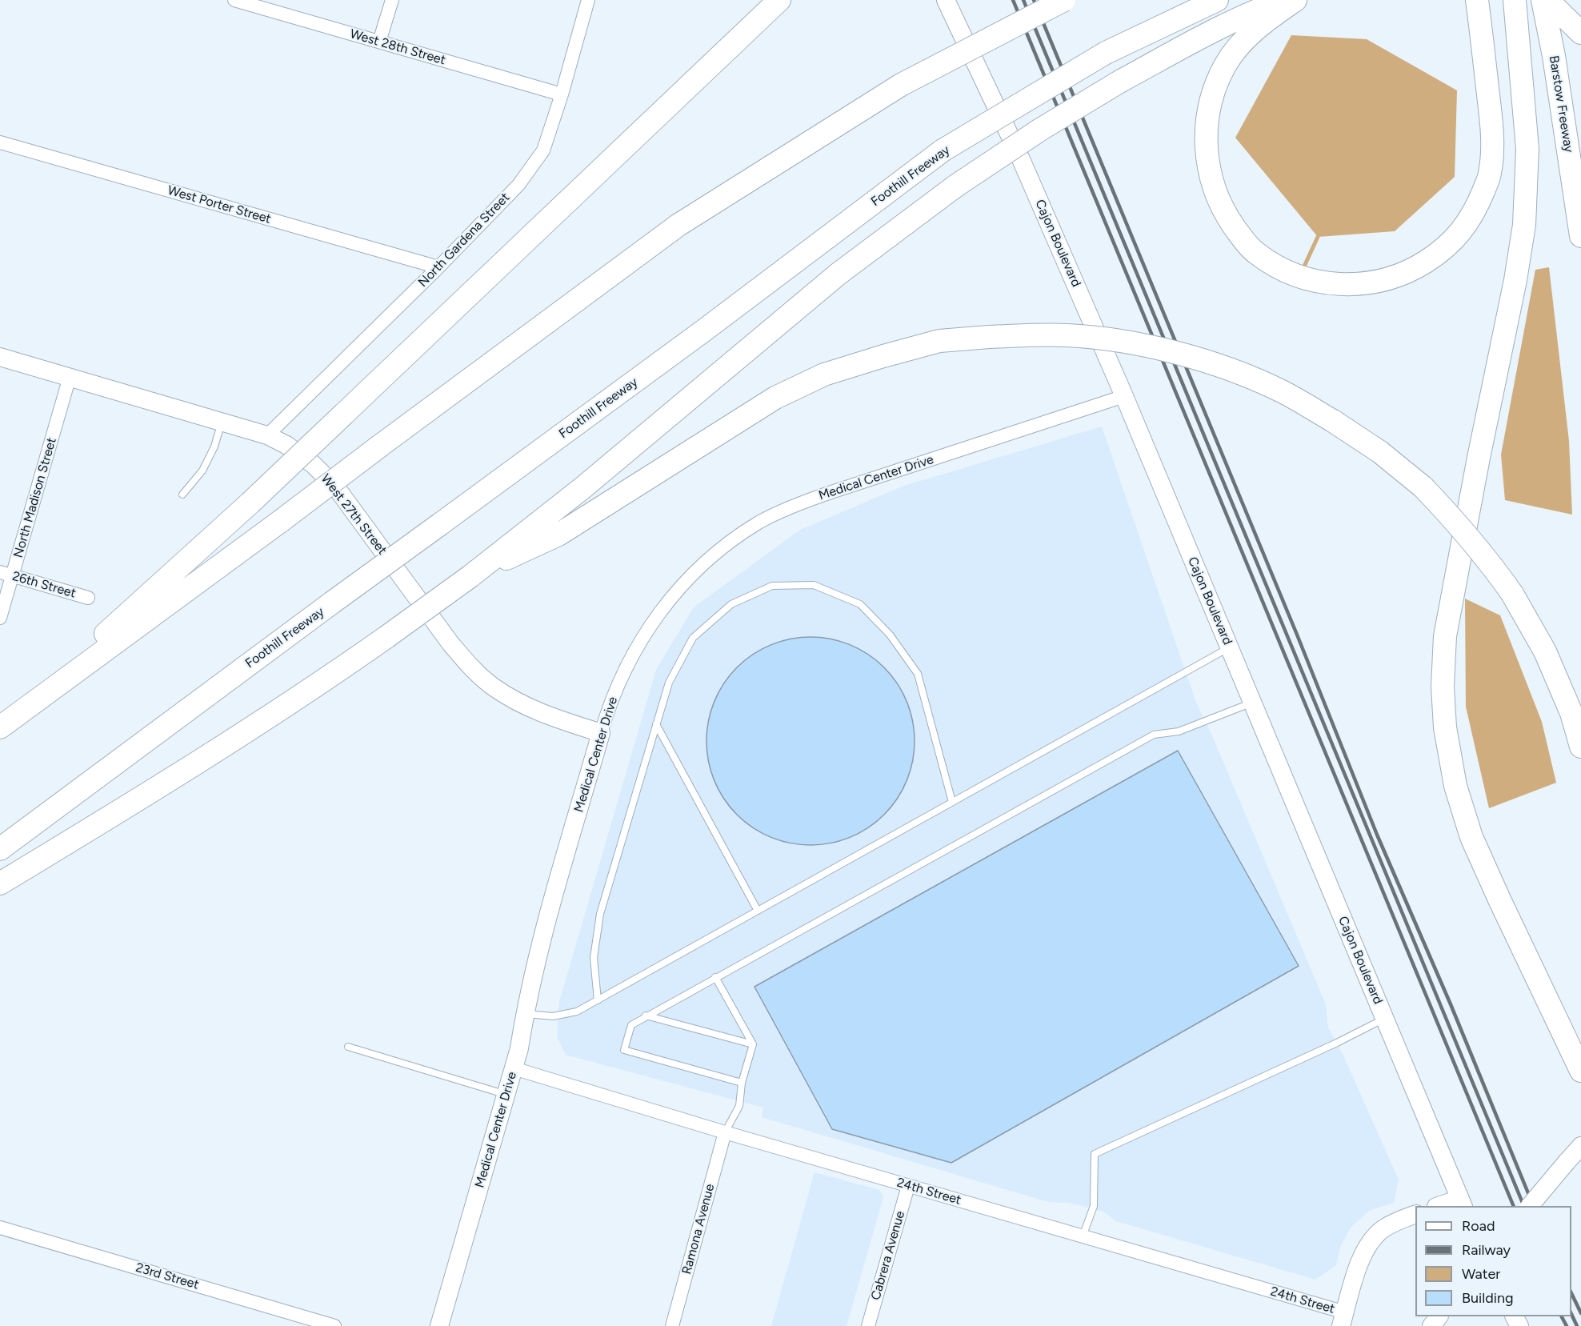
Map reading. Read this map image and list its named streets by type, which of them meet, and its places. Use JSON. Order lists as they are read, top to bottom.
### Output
{
  "streets": {
    "highway": ["Barstow Freeway", "Foothill Freeway"],
    "street": [
      "West 28th Street",
      "West Porter Street",
      "North Gardena Street",
      "Cajon Boulevard",
      "Medical Center Drive",
      "North Madison Street",
      "West 27th Street",
      "26th Street",
      "24th Street",
      "Ramona Avenue",
      "Cabrera Avenue",
      "23rd Street"
    ]
  },
  "crossings": [
    ["West 28th Street", "North Gardena Street"],
    ["West Porter Street", "North Gardena Street"],
    ["North Gardena Street", "West 27th Street"],
    ["Cajon Boulevard", "Medical Center Drive"],
    ["Medical Center Drive", "West 27th Street"],
    ["Medical Center Drive", "24th Street"],
    ["North Madison Street", "West 27th Street"],
    ["North Madison Street", "26th Street"],
    ["24th Street", "Ramona Avenue"],
    ["24th Street", "Cabrera Avenue"]
  ],
  "legend": [
    "Road",
    "Railway",
    "Water",
    "Building"
  ]
}
